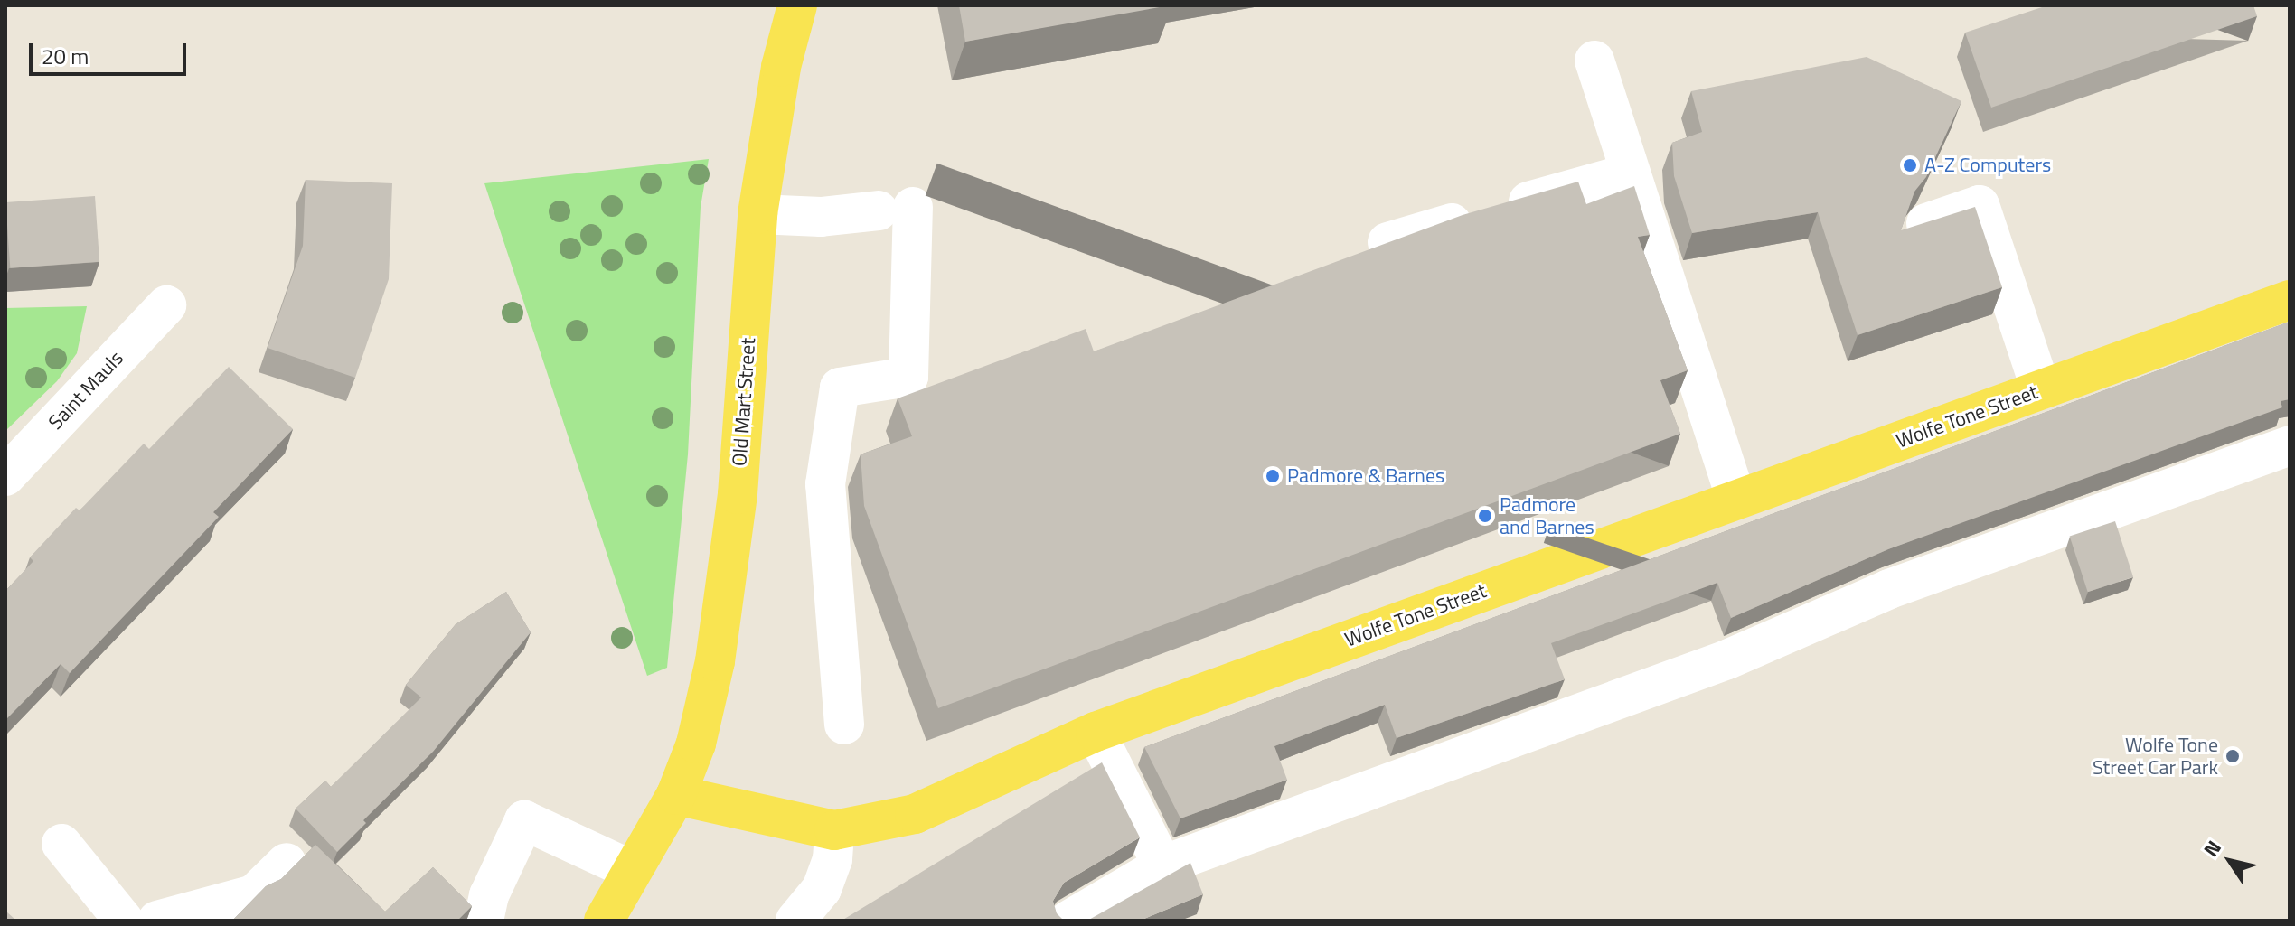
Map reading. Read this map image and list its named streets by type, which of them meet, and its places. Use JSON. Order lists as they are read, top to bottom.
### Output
{
  "streets": {
    "main road": ["Old Mart Street", "Wolfe Tone Street"],
    "street": ["Saint Mauls"]
  },
  "crossings": [
    ["Old Mart Street", "Wolfe Tone Street"]
  ],
  "places": [
    "A-Z Computers",
    "Padmore & Barnes",
    "Padmore and Barnes",
    "Wolfe Tone Street Car Park"
  ],
  "scale_bar": "20 m",
  "north": "top left"
}
